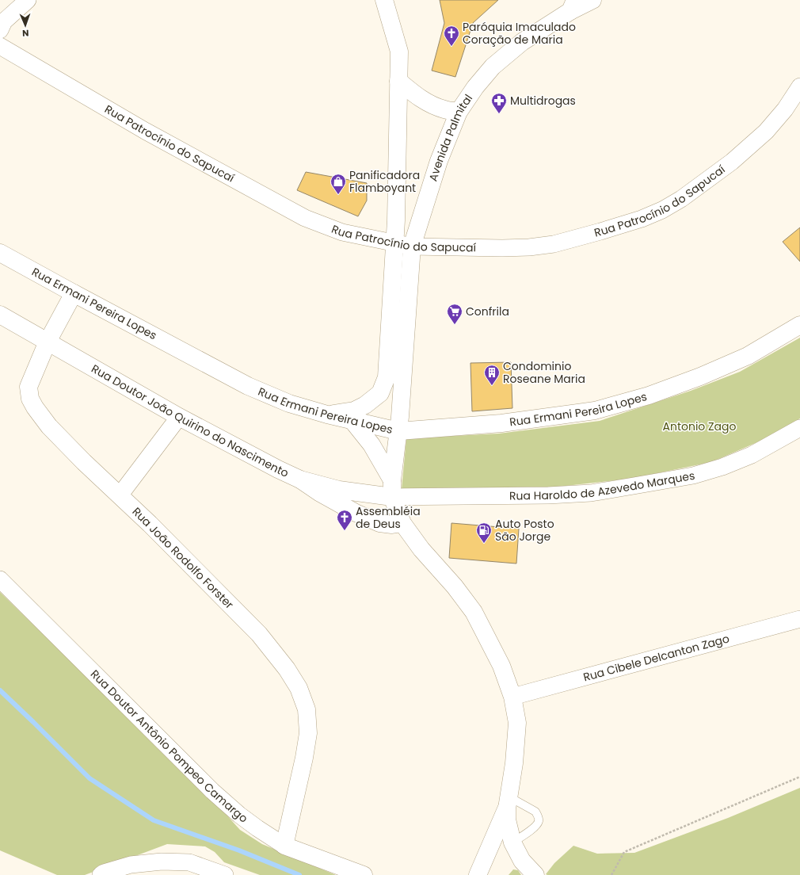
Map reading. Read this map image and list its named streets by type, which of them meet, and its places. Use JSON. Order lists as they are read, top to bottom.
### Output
{
  "streets": {
    "main road": [
      "Avenida Palmital",
      "Rua Ermani Pereira Lopes",
      "Rua Doutor João Quirino do Nascimento",
      "Rua João Rodolfo Forster",
      "Rua Doutor Antônio Pompeo Camargo"
    ],
    "street": ["Rua Patrocínio do Sapucaí", "Rua Haroldo de Azevedo Marques", "Rua Cibele Delcanton Zago"]
  },
  "crossings": [
    ["Avenida Palmital", "Rua Patrocínio do Sapucaí"],
    ["Avenida Palmital", "Rua Ermani Pereira Lopes"],
    ["Avenida Palmital", "Rua Doutor João Quirino do Nascimento"],
    ["Avenida Palmital", "Rua Haroldo de Azevedo Marques"],
    ["Rua Ermani Pereira Lopes", "Rua João Rodolfo Forster"],
    ["Rua Doutor João Quirino do Nascimento", "Rua Haroldo de Azevedo Marques"],
    ["Rua Doutor João Quirino do Nascimento", "Rua João Rodolfo Forster"],
    ["Rua João Rodolfo Forster", "Rua Doutor Antônio Pompeo Camargo"]
  ],
  "parks": ["Antonio Zago"],
  "places": {
    "church": ["Paróquia Imaculado Coração de Maria", "Assembléia de Deus"],
    "pharmacy": ["Multidrogas"],
    "shop": ["Panificadora Flamboyant"],
    "supermarket": ["Confrila"],
    "building": ["Condominio Roseane Maria"],
    "fuel station": ["Auto Posto São Jorge"]
  },
  "north": "bottom"
}
